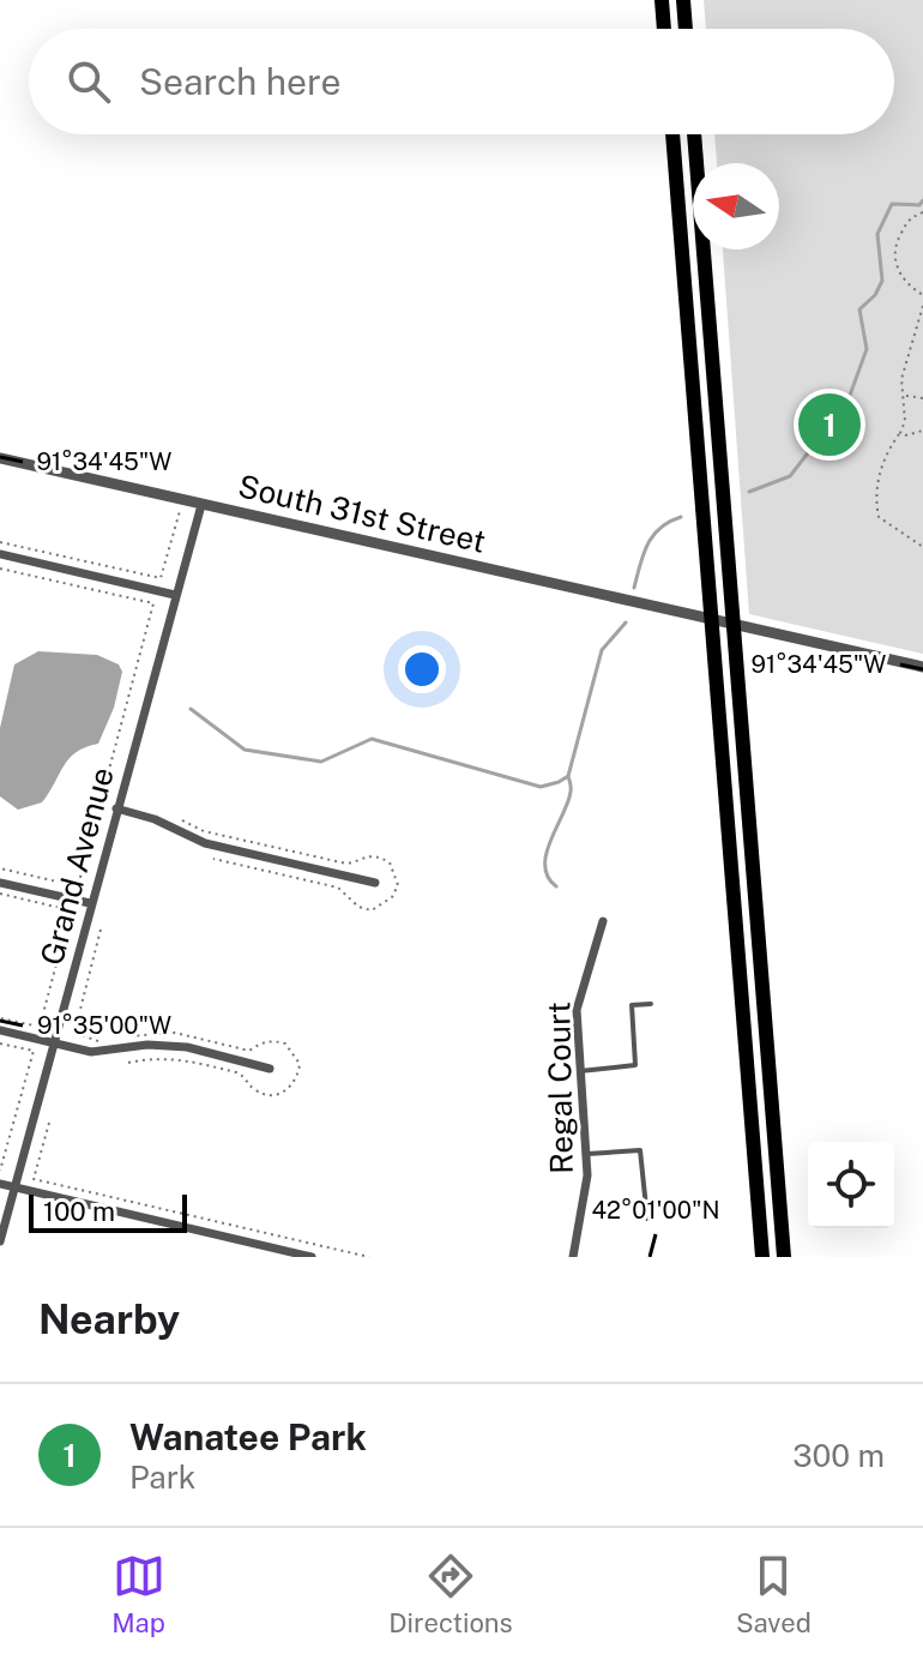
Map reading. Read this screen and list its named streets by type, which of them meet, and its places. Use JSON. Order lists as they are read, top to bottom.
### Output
{
  "streets": {
    "street": ["South 31st Street", "Grand Avenue", "Regal Court"]
  },
  "crossings": [
    ["South 31st Street", "Grand Avenue"]
  ],
  "scale_bar": "100 m",
  "north": "left",
  "page": {
    "search": "Search here",
    "pins": "1",
    "scale": "100 m",
    "heading": "Nearby",
    "list": [
      {
        "mark": "1",
        "name": "Wanatee Park",
        "note": "Park",
        "value": "300 m"
      }
    ],
    "nav": ["Map", "Directions", "Saved"]
  },
  "coordinates": ["91°34'45\"W", "91°35'00\"W", "42°01'00\"N"]
}
